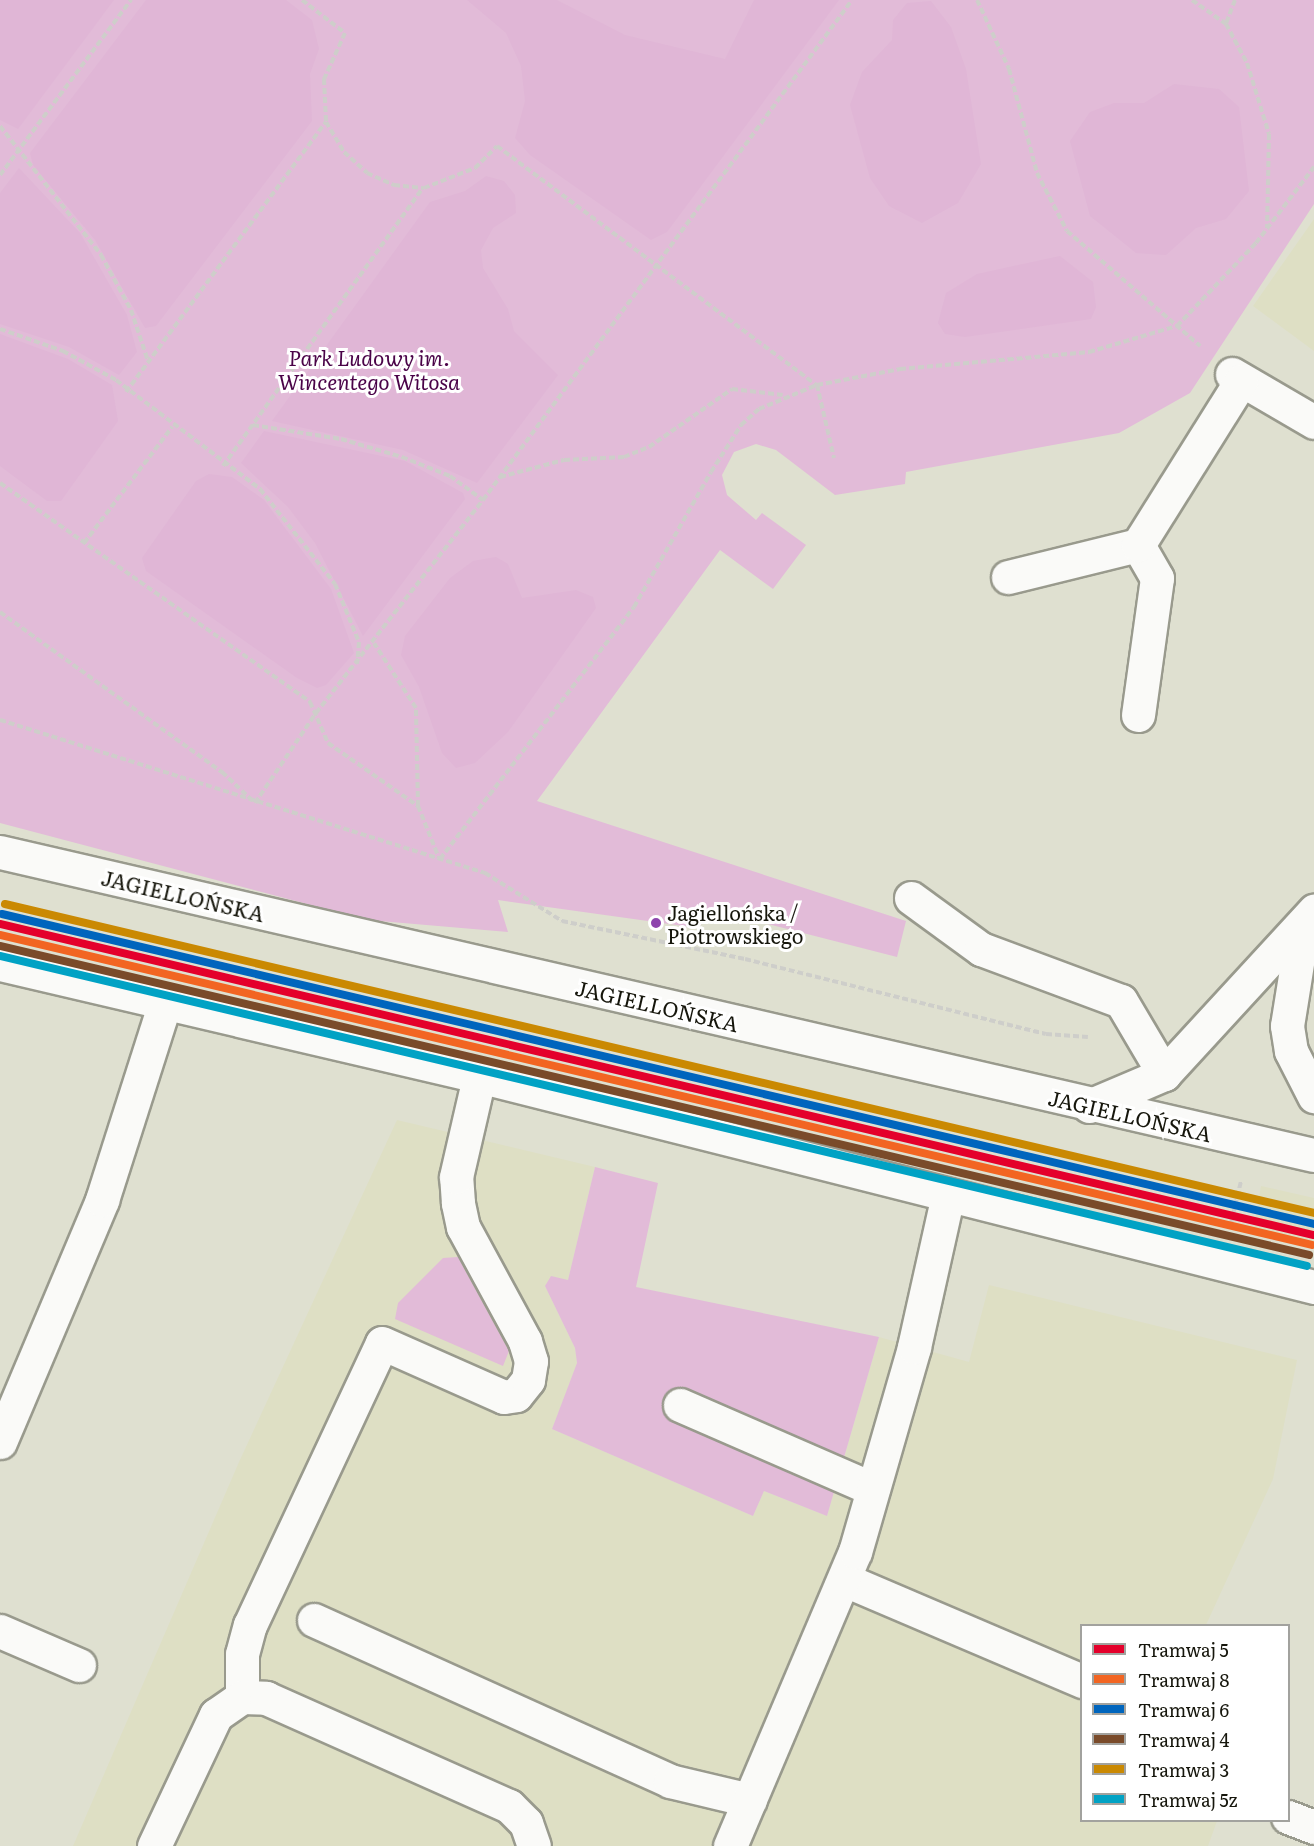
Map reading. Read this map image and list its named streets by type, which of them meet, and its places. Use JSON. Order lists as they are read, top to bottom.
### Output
{
  "streets": {
    "main road": ["JAGIELLOŃSKA"]
  },
  "parks": ["Park Ludowy im. Wincentego Witosa"],
  "places": ["Jagiellońska / Piotrowskiego"],
  "lines": [
    "tram line 3",
    "tram line 6",
    "tram line 5",
    "tram line 8",
    "tram line 4",
    "tram line 5z"
  ],
  "legend": [
    "Tramwaj 5",
    "Tramwaj 8",
    "Tramwaj 6",
    "Tramwaj 4",
    "Tramwaj 3",
    "Tramwaj 5z"
  ]
}
